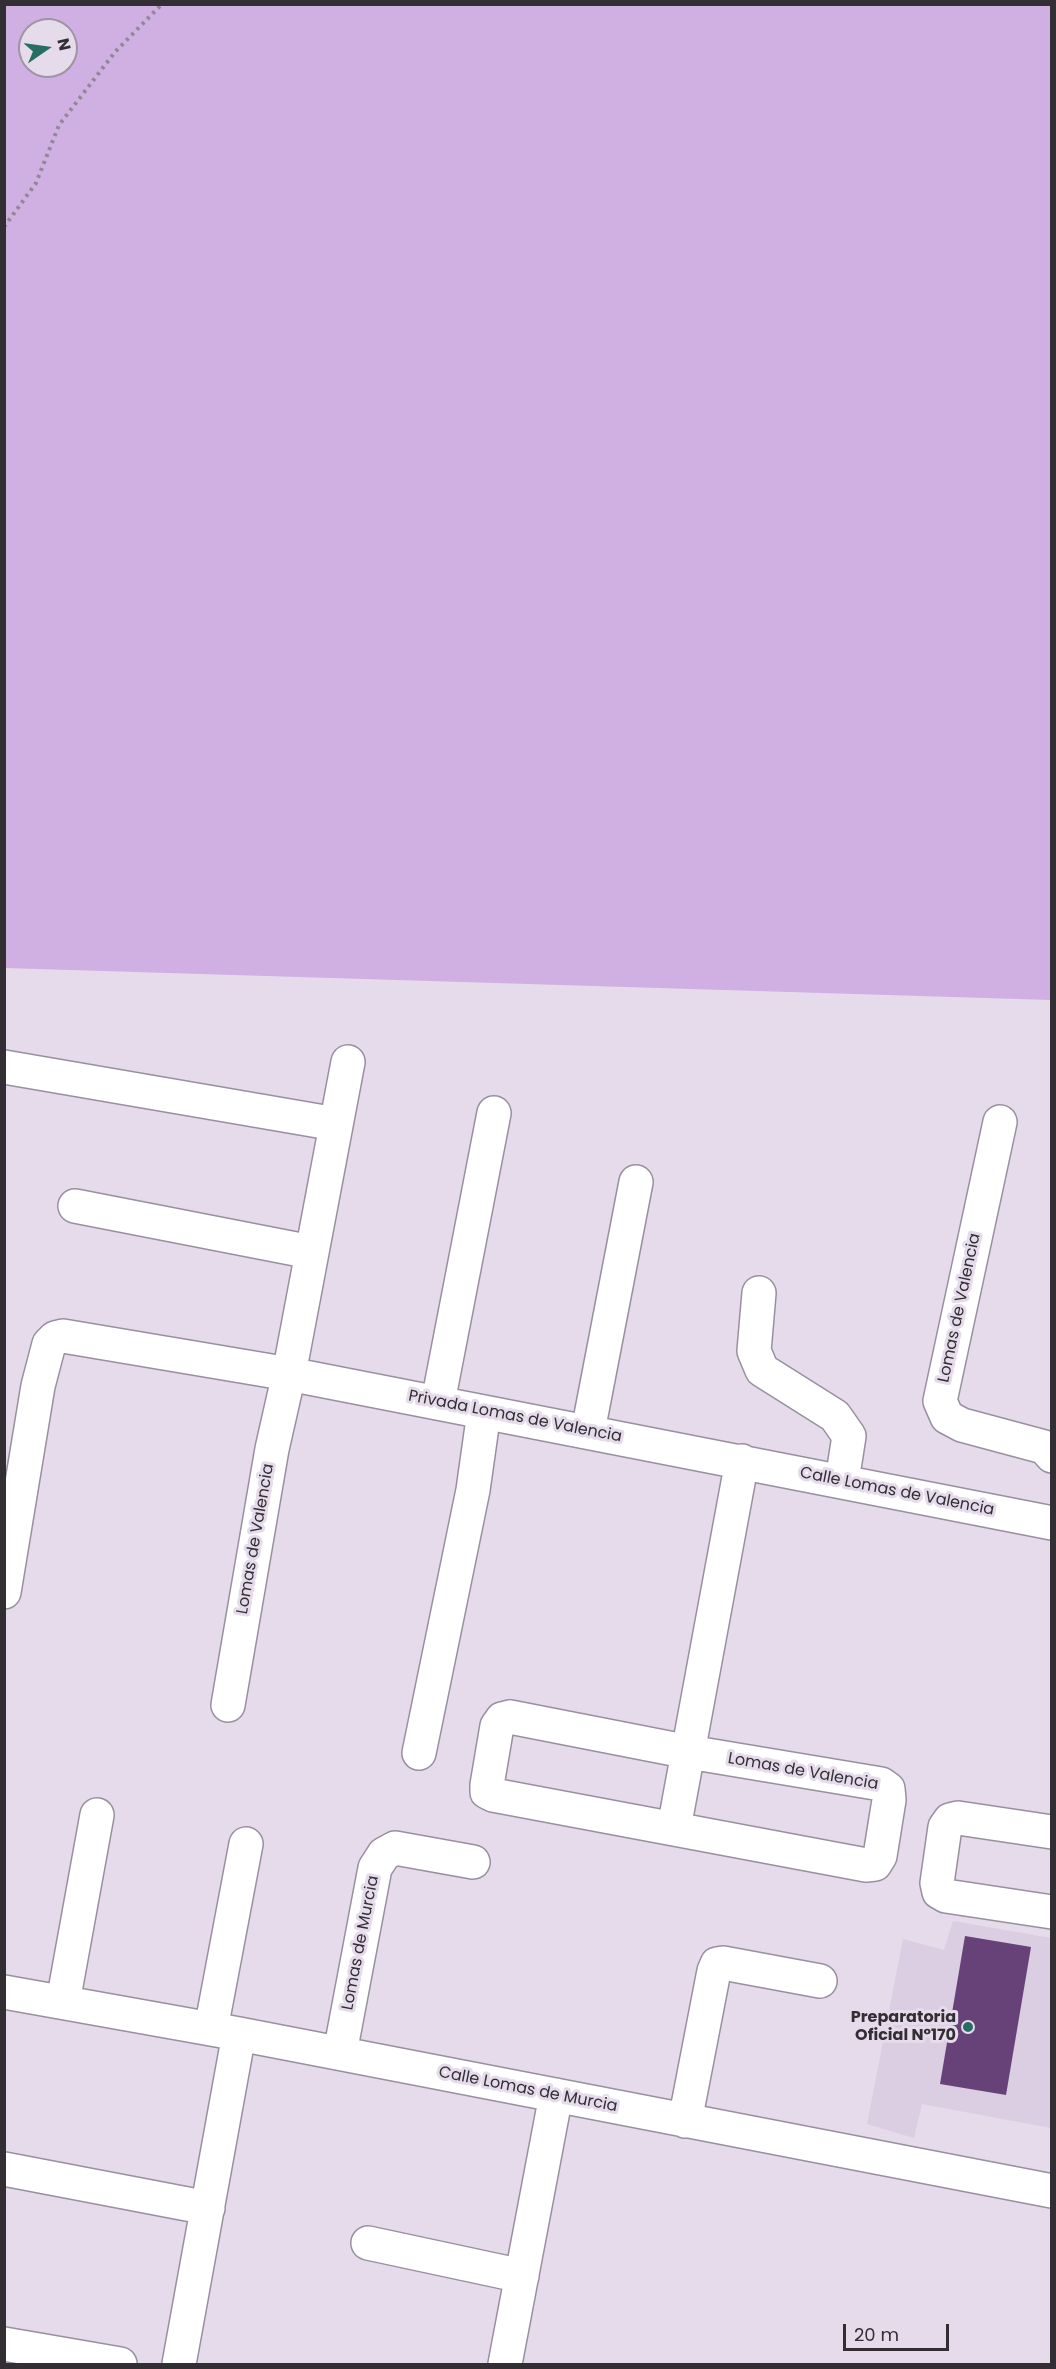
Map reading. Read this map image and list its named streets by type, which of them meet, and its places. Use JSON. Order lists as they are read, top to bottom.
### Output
{
  "streets": {
    "street": [
      "Lomas de Valencia",
      "Privada Lomas de Valencia",
      "Calle Lomas de Valencia",
      "Lomas de Murcia",
      "Calle Lomas de Murcia"
    ]
  },
  "crossings": [
    ["Lomas de Valencia", "Privada Lomas de Valencia"],
    ["Privada Lomas de Valencia", "Calle Lomas de Valencia"],
    ["Lomas de Murcia", "Calle Lomas de Murcia"]
  ],
  "places": ["Preparatoria Oficial N°170"],
  "scale_bar": "20 m",
  "north": "right"
}
